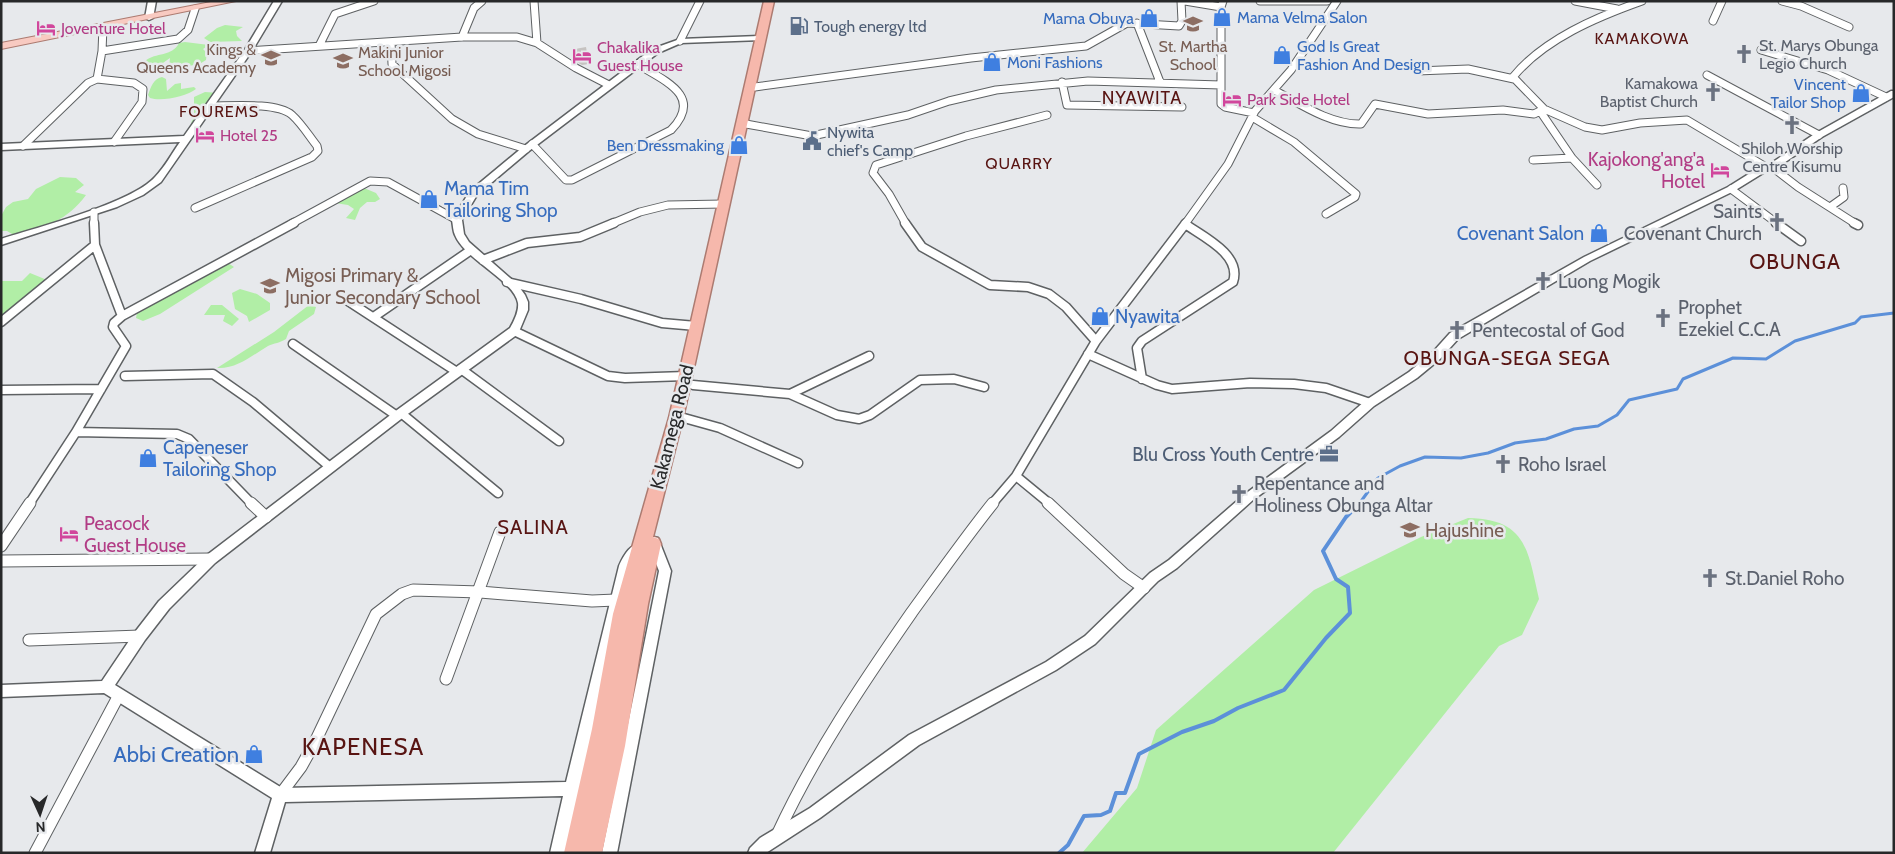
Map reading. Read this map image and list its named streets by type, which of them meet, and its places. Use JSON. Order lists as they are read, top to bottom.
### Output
{
  "streets": {
    "highway": ["Kakamega Road"]
  },
  "districts": [
    "KAMAKOWA",
    "NYAWITA",
    "FOUREMS",
    "QUARRY",
    "OBUNGA",
    "OBUNGA-SEGA SEGA",
    "SALINA",
    "KAPENESA"
  ],
  "places": {
    "shop": [
      "Mama Velma Salon",
      "Mama Obuya",
      "God Is Great Fashion And Design",
      "Moni Fashions",
      "Vincent Tailor Shop",
      "Ben Dressmaking",
      "Mama Tim Tailoring Shop",
      "Covenant Salon",
      "Nyawita",
      "Capeneser Tailoring Shop",
      "Abbi Creation"
    ],
    "school or university": [
      "St. Martha School",
      "Kings & Queens Academy",
      "Makini Junior School Migosi",
      "Migosi Primary & Junior Secondary School",
      "Hajushine"
    ],
    "fuel station": ["Tough energy ltd"],
    "hotel": [
      "Joventure Hotel",
      "Chakalika Guest House",
      "Park Side Hotel",
      "Hotel 25",
      "Kajokong'ang'a Hotel",
      "Peacock Guest House"
    ],
    "church": [
      "St. Marys Obunga Legio Church",
      "Kamakowa Baptist Church",
      "Shiloh Worship Centre Kisumu",
      "Saints Covenant Church",
      "Luong Mogik",
      "Prophet Ezekiel C.C.A",
      "Pentecostal of God",
      "Roho Israel",
      "Repentance and Holiness Obunga Altar",
      "St.Daniel Roho"
    ],
    "public building": ["Nywita chief's Camp"],
    "office": ["Blu Cross Youth Centre"]
  },
  "north": "bottom"
}
